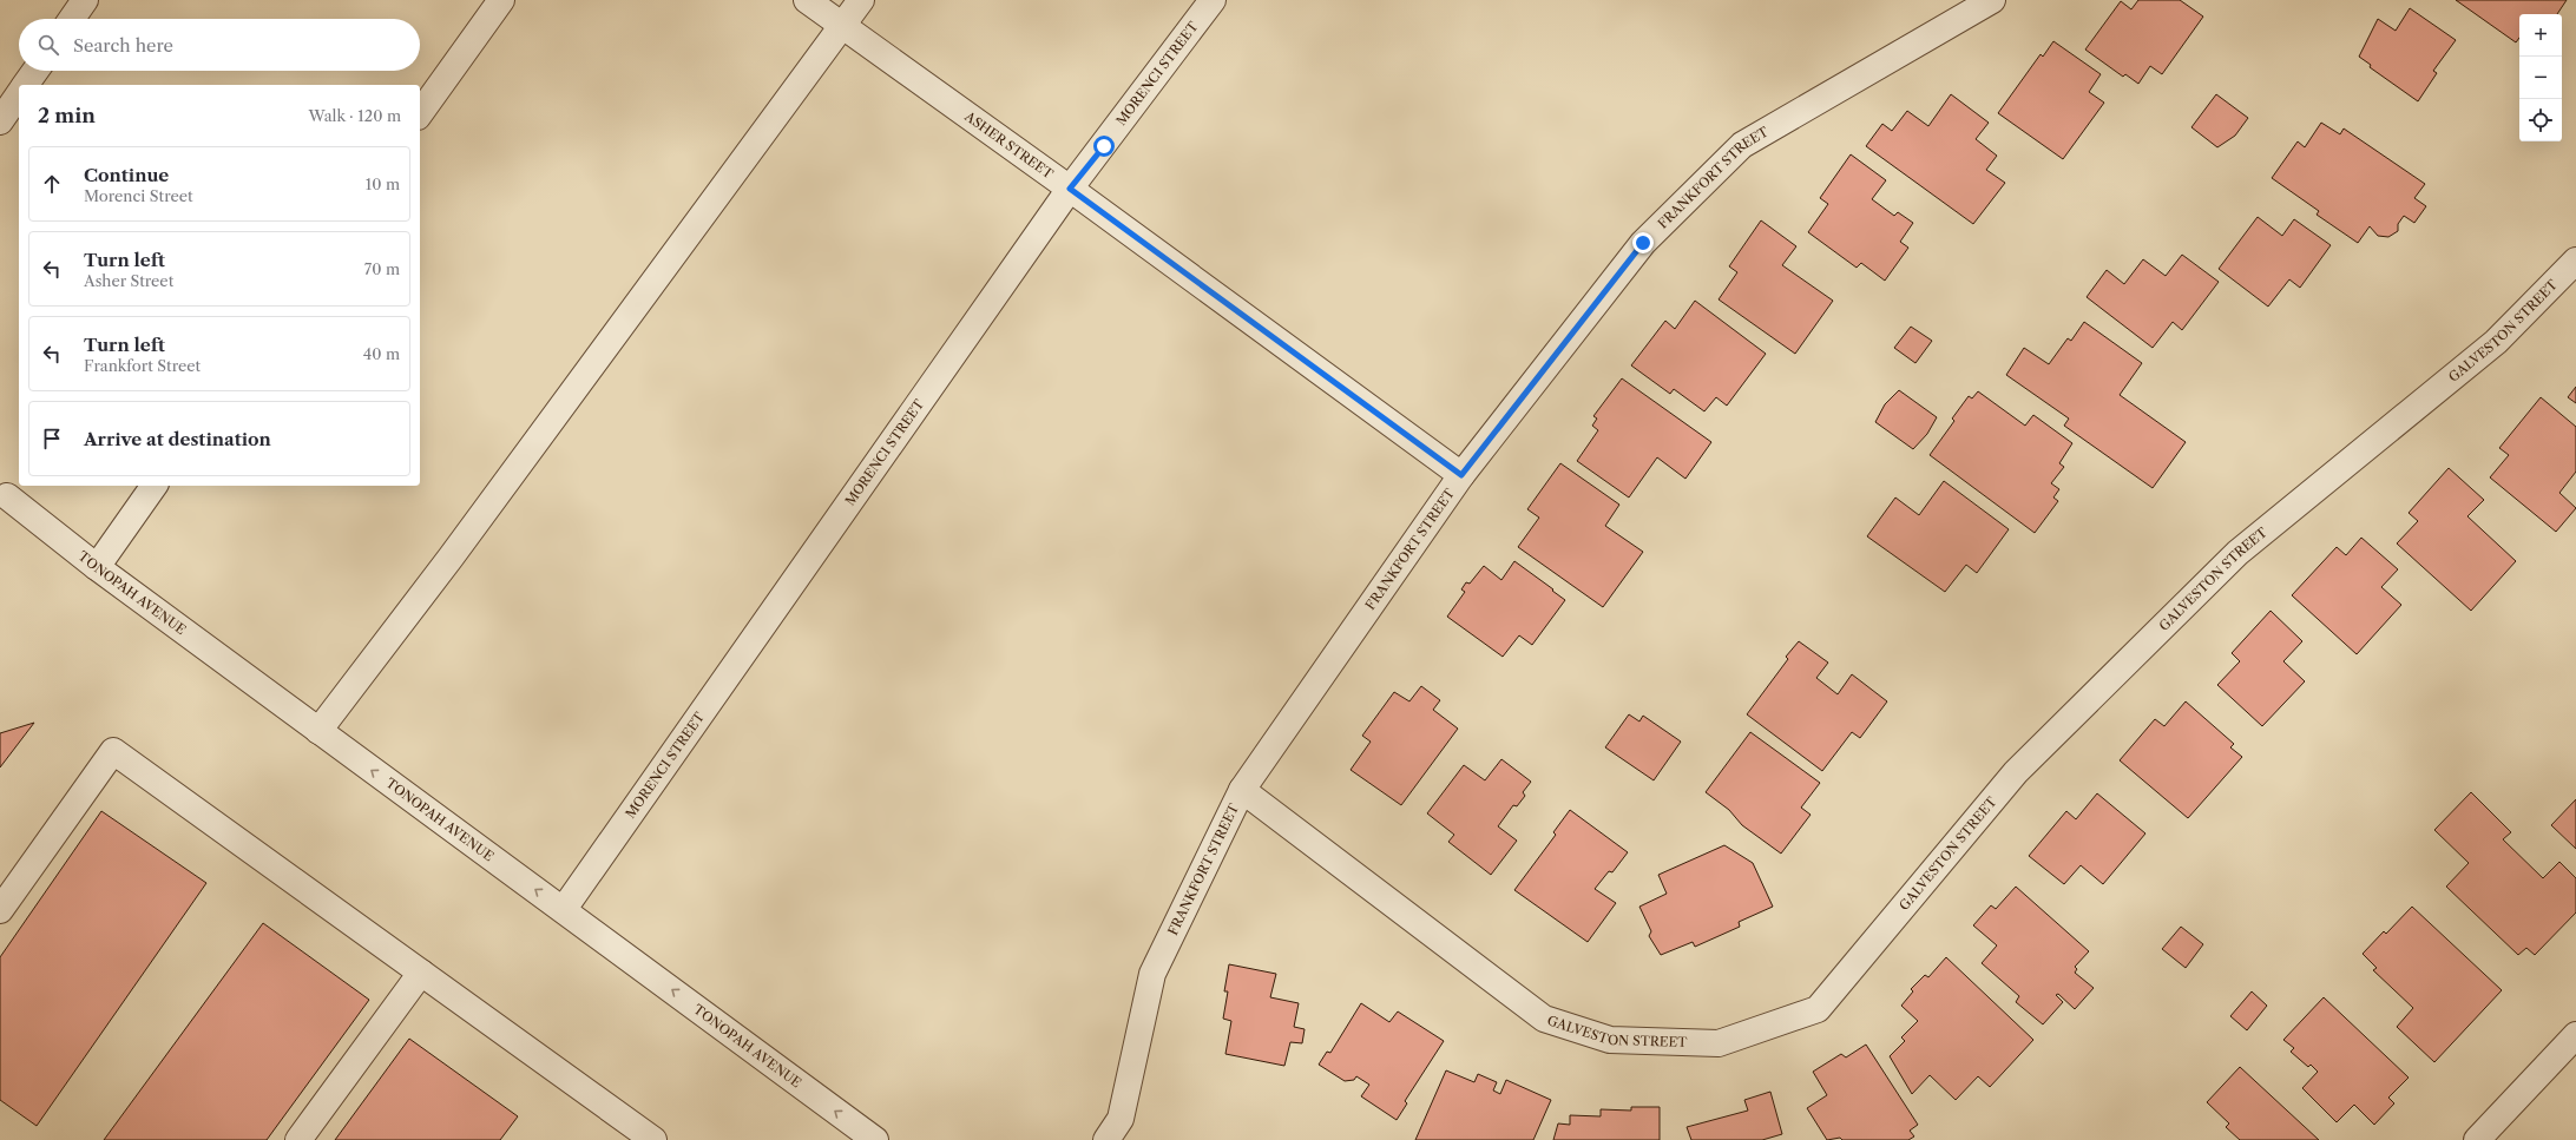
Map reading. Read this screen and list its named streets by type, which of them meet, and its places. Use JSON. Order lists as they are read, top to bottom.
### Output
{
  "streets": {
    "street": [
      "MORENCI STREET",
      "ASHER STREET",
      "FRANKFORT STREET",
      "GALVESTON STREET",
      "TONOPAH AVENUE"
    ]
  },
  "crossings": [
    ["MORENCI STREET", "ASHER STREET"],
    ["MORENCI STREET", "TONOPAH AVENUE"],
    ["ASHER STREET", "FRANKFORT STREET"],
    ["FRANKFORT STREET", "GALVESTON STREET"]
  ],
  "page": {
    "map_buttons": ["+", "−"],
    "search": "Search here",
    "heading": ["2 min", "Walk · 120 m"],
    "list": [
      ["Continue", "Morenci Street", "10 m"],
      ["Turn left", "Asher Street", "70 m"],
      ["Turn left", "Frankfort Street", "40 m"],
      "Arrive at destination"
    ]
  }
}
